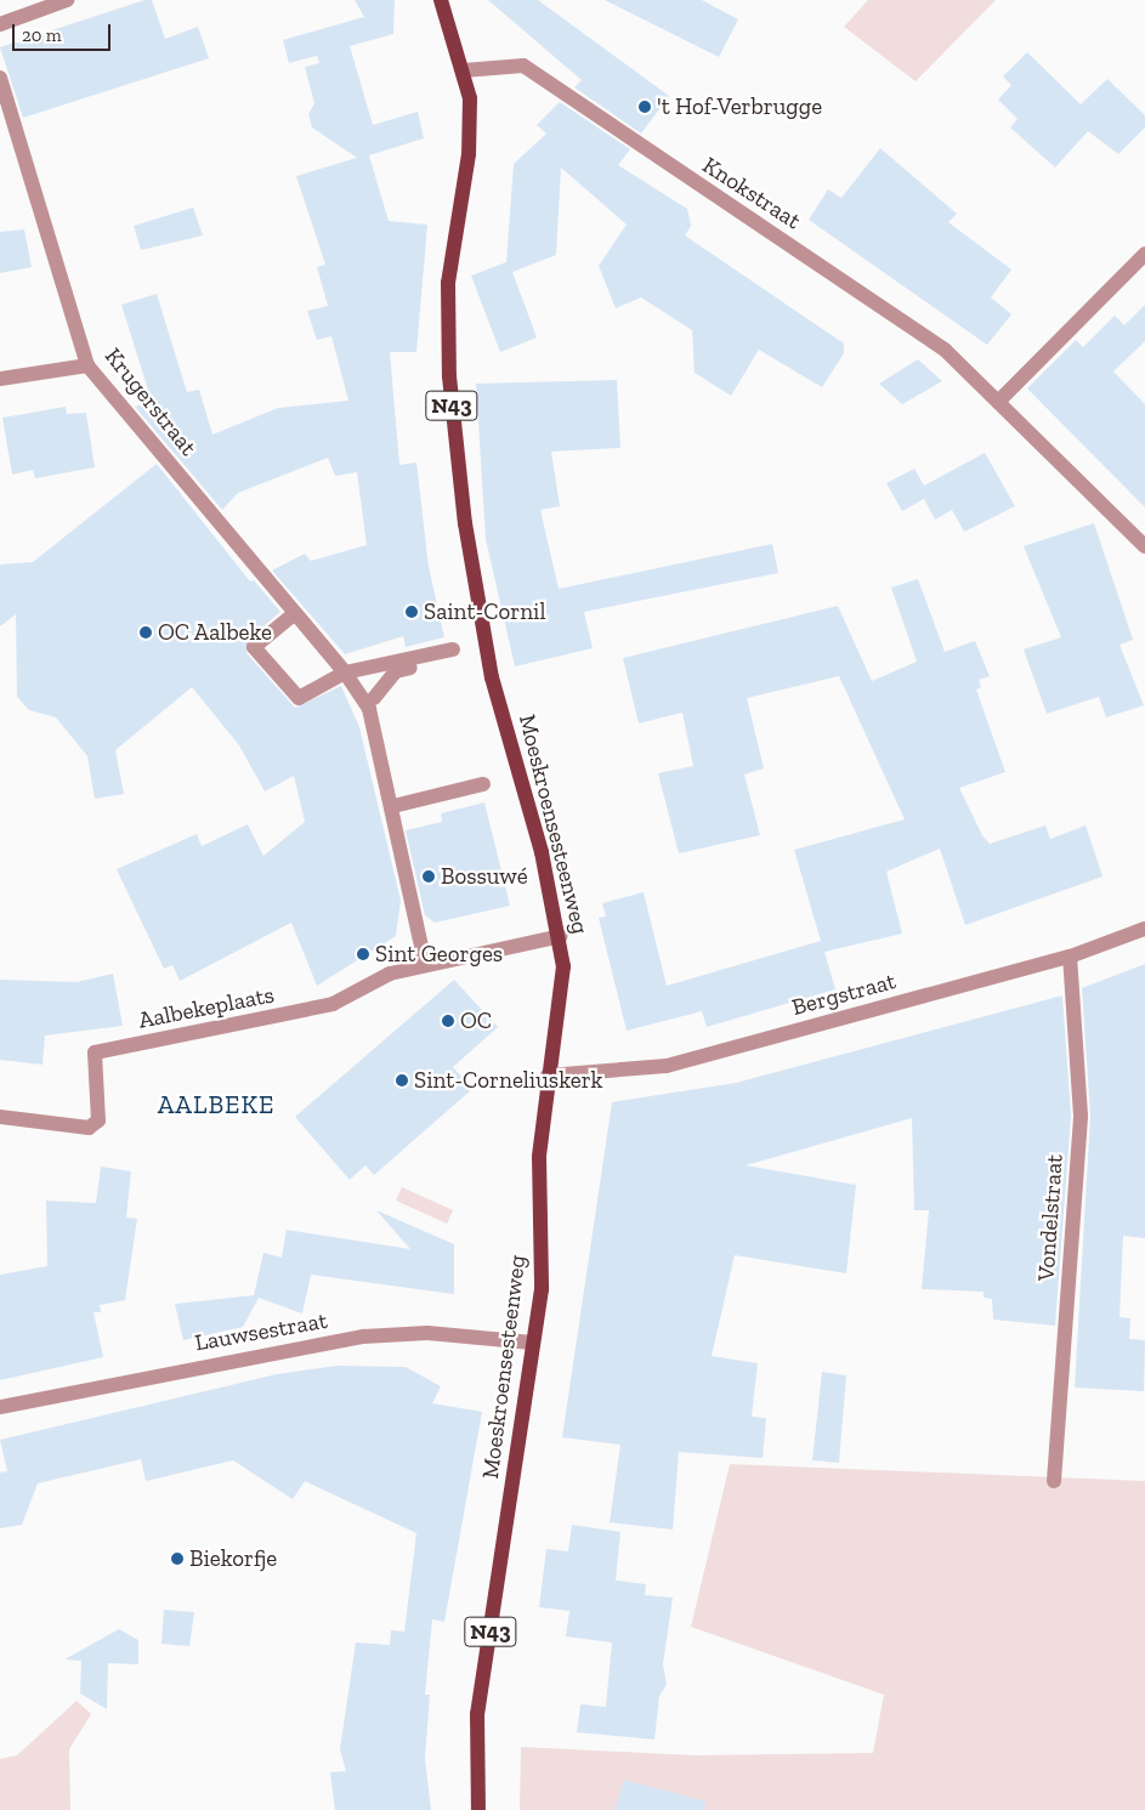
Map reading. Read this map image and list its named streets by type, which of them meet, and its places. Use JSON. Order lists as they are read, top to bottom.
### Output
{
  "streets": {
    "main road": ["N43", "Moeskroensesteenweg"],
    "street": [
      "Knokstraat",
      "Krugerstraat",
      "Bergstraat",
      "Aalbekeplaats",
      "Vondelstraat",
      "Lauwsestraat"
    ]
  },
  "crossings": [
    ["Knokstraat", "Moeskroensesteenweg"],
    ["Moeskroensesteenweg", "Bergstraat"],
    ["Moeskroensesteenweg", "Aalbekeplaats"],
    ["Moeskroensesteenweg", "Lauwsestraat"],
    ["Bergstraat", "Vondelstraat"]
  ],
  "districts": ["AALBEKE"],
  "places": [
    "'t Hof-Verbrugge",
    "Saint-Cornil",
    "OC Aalbeke",
    "Bossuwé",
    "Sint Georges",
    "OC",
    "Sint-Corneliuskerk",
    "Biekorfje"
  ],
  "scale_bar": "20 m"
}
